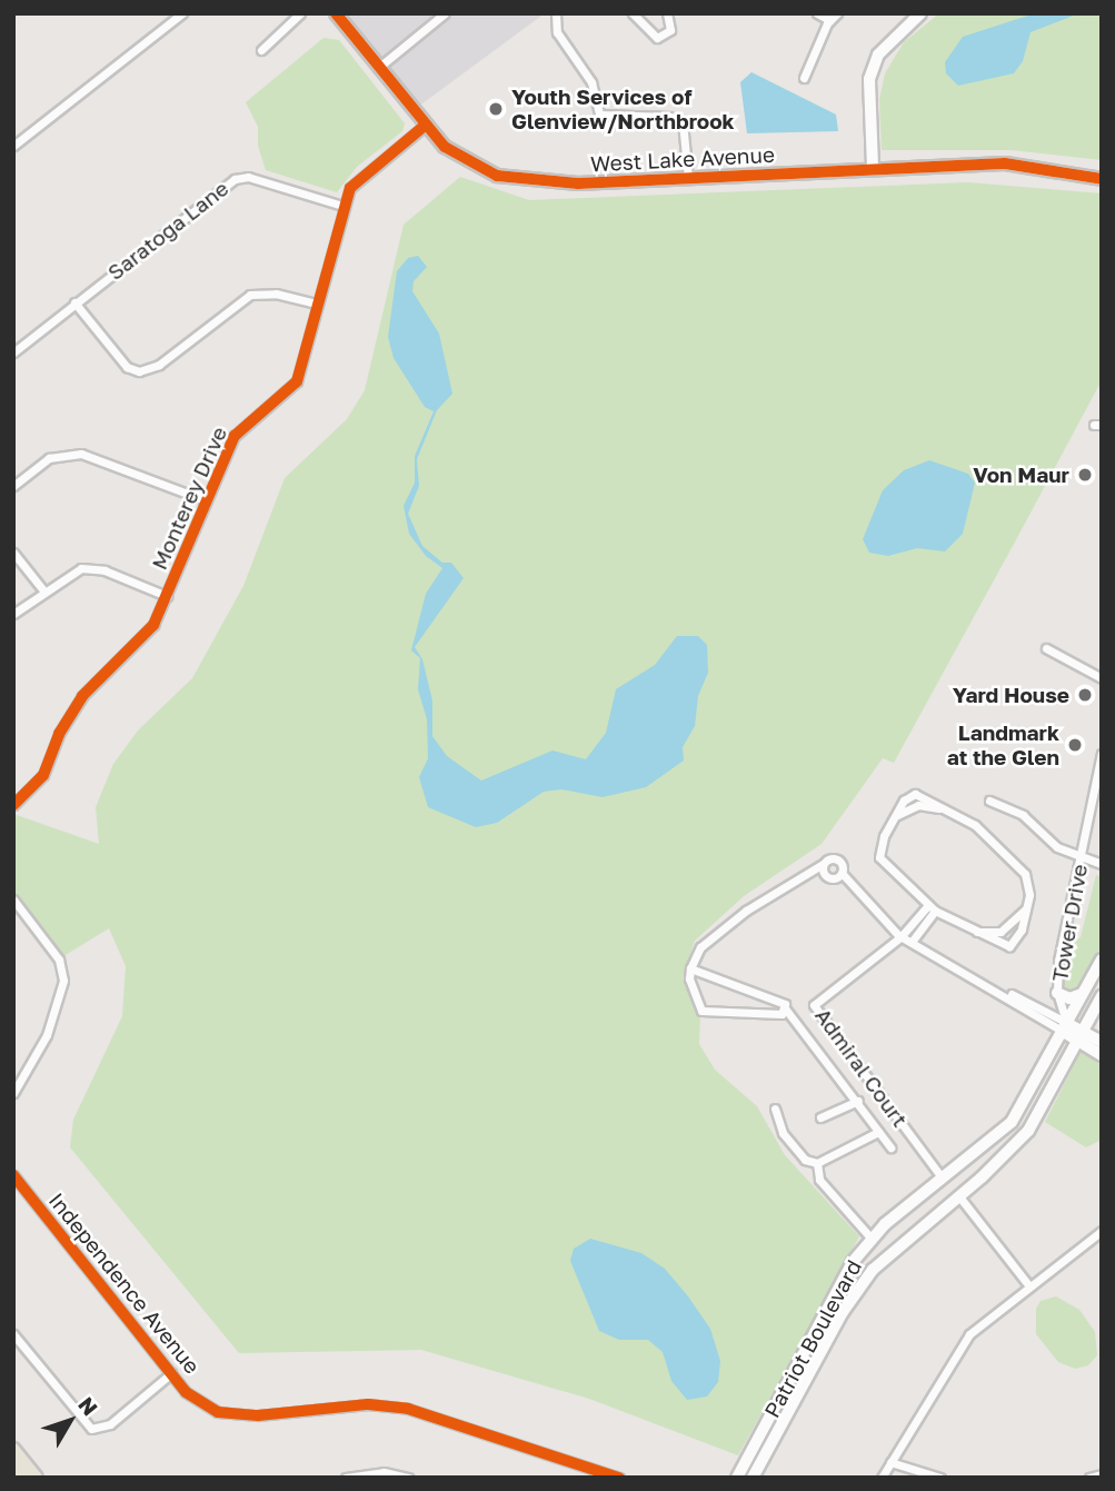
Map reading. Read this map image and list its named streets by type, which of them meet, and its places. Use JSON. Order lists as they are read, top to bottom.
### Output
{
  "streets": {
    "main road": ["West Lake Avenue", "Patriot Boulevard"],
    "street": [
      "Saratoga Lane",
      "Monterey Drive",
      "Tower Drive",
      "Admiral Court",
      "Independence Avenue"
    ]
  },
  "crossings": [
    ["West Lake Avenue", "Monterey Drive"],
    ["Saratoga Lane", "Monterey Drive"],
    ["Tower Drive", "Patriot Boulevard"],
    ["Admiral Court", "Patriot Boulevard"]
  ],
  "places": [
    "Youth Services of Glenview/Northbrook",
    "Von Maur",
    "Yard House",
    "Landmark at the Glen"
  ],
  "north": "top right"
}
